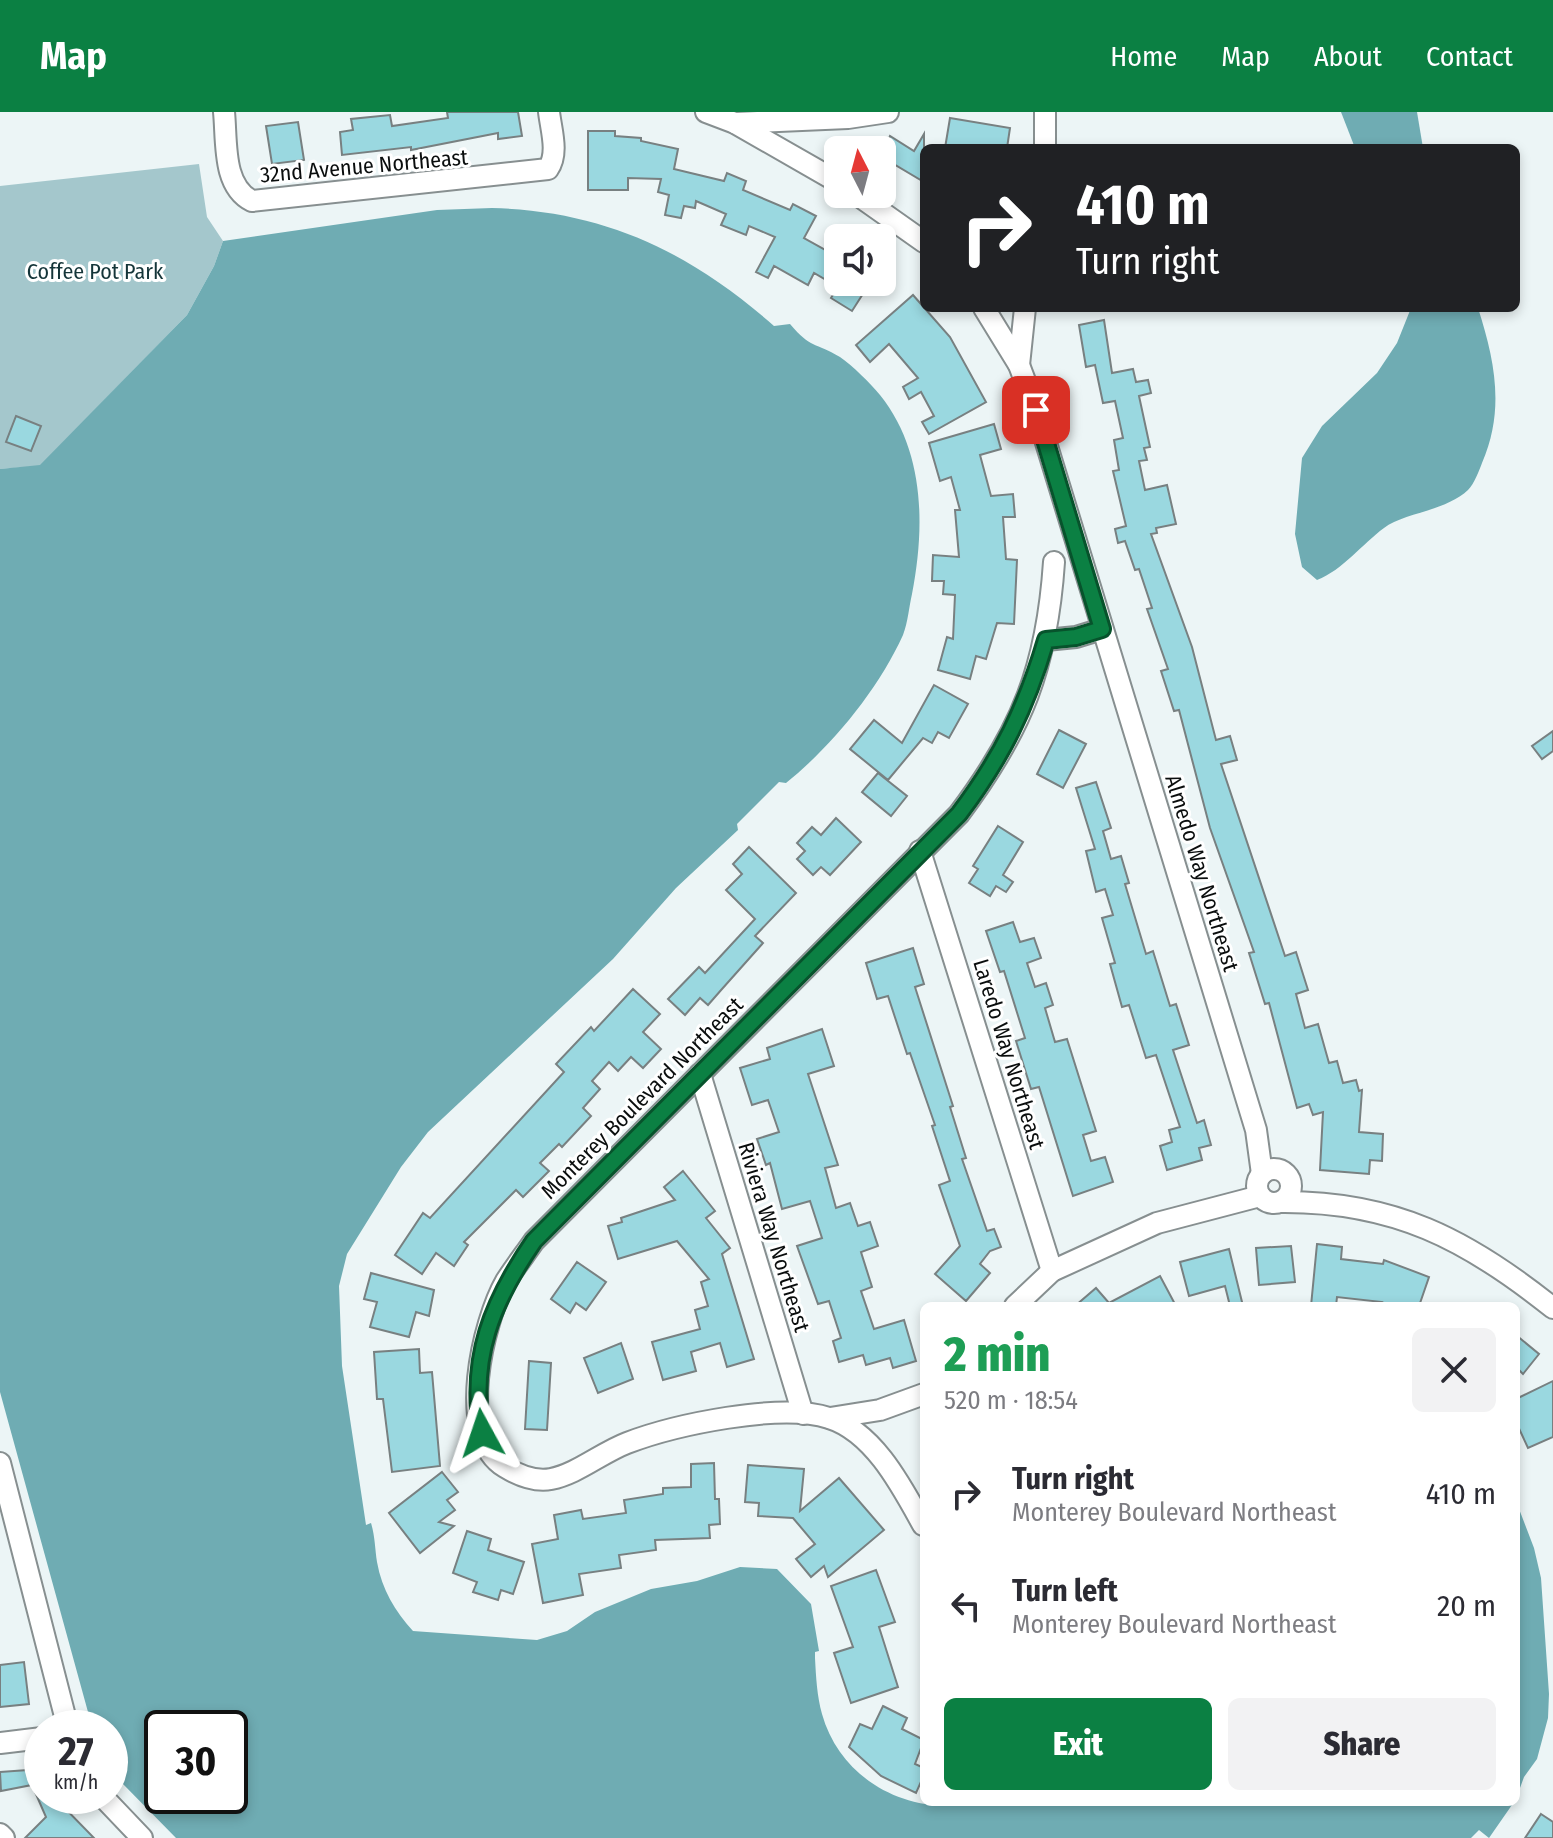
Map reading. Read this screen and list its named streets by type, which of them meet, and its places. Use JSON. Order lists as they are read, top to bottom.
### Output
{
  "streets": {
    "street": [
      "32nd Avenue Northeast",
      "Almedo Way Northeast",
      "Laredo Way Northeast",
      "Monterey Boulevard Northeast",
      "Riviera Way Northeast"
    ]
  },
  "crossings": [
    ["Laredo Way Northeast", "Monterey Boulevard Northeast"],
    ["Monterey Boulevard Northeast", "Riviera Way Northeast"]
  ],
  "parks": ["Coffee Pot Park"],
  "north": "top",
  "page": {
    "header": "Map",
    "nav": [
      "Home",
      "Map",
      "About",
      "Contact"
    ],
    "turn": ["410 m", "Turn right"],
    "heading": ["2 min", "520 m · 18:54"],
    "list": [
      {
        "name": "Turn right",
        "note": "Monterey Boulevard Northeast",
        "value": "410 m"
      },
      {
        "name": "Turn left",
        "note": "Monterey Boulevard Northeast",
        "value": "20 m"
      }
    ],
    "buttons": ["Exit", "Share"],
    "speed": "27 km/h",
    "limit": "30"
  }
}
